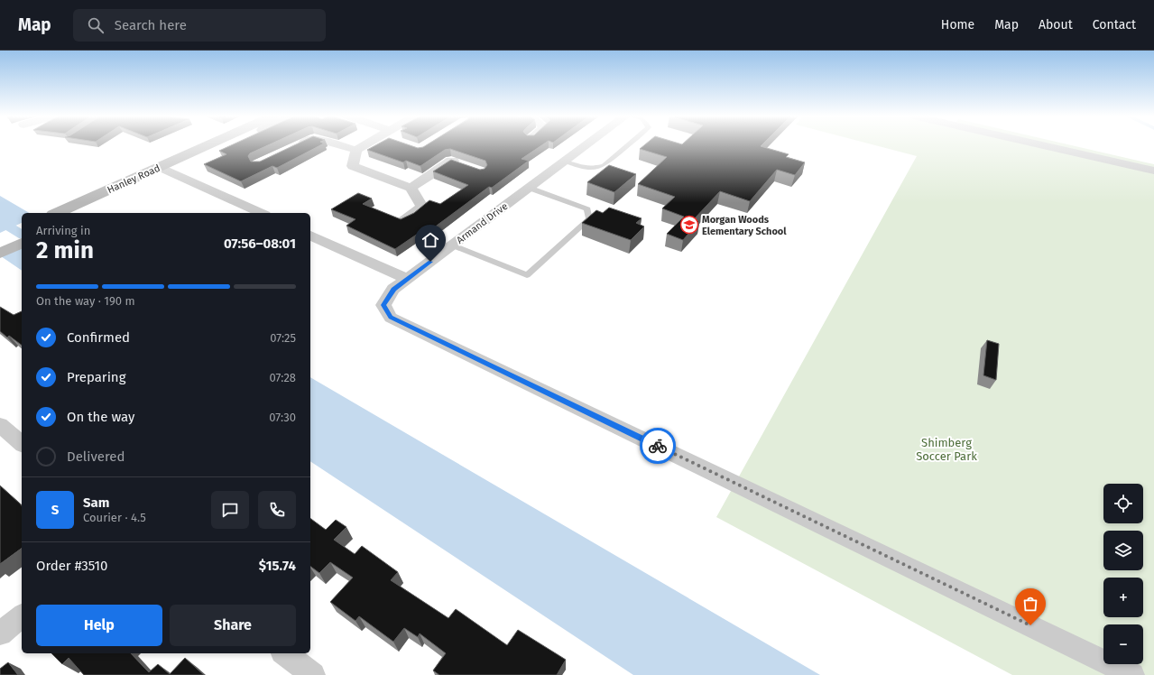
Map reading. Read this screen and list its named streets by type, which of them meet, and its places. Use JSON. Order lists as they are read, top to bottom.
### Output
{
  "streets": {
    "main road": ["Hanley Road"],
    "street": ["Armand Drive"]
  },
  "parks": ["Shimberg Soccer Park"],
  "places": {
    "school or university": ["Morgan Woods Elementary School"]
  },
  "page": {
    "header": "Map",
    "search": "Search here",
    "nav": [
      "Home",
      "Map",
      "About",
      "Contact"
    ],
    "heading": ["2 min", "Arriving in", "07:56–08:01"],
    "panel": [
      "Sam",
      "Courier · 4.5",
      "Order #3510",
      "$15.74"
    ],
    "bar": "On the way · 190 m",
    "list": [
      ["Confirmed", "07:25"],
      ["Preparing", "07:28"],
      ["On the way", "07:30"],
      "Delivered"
    ],
    "map_buttons": ["+", "−"],
    "round": "S",
    "buttons": ["Help", "Share"]
  }
}
